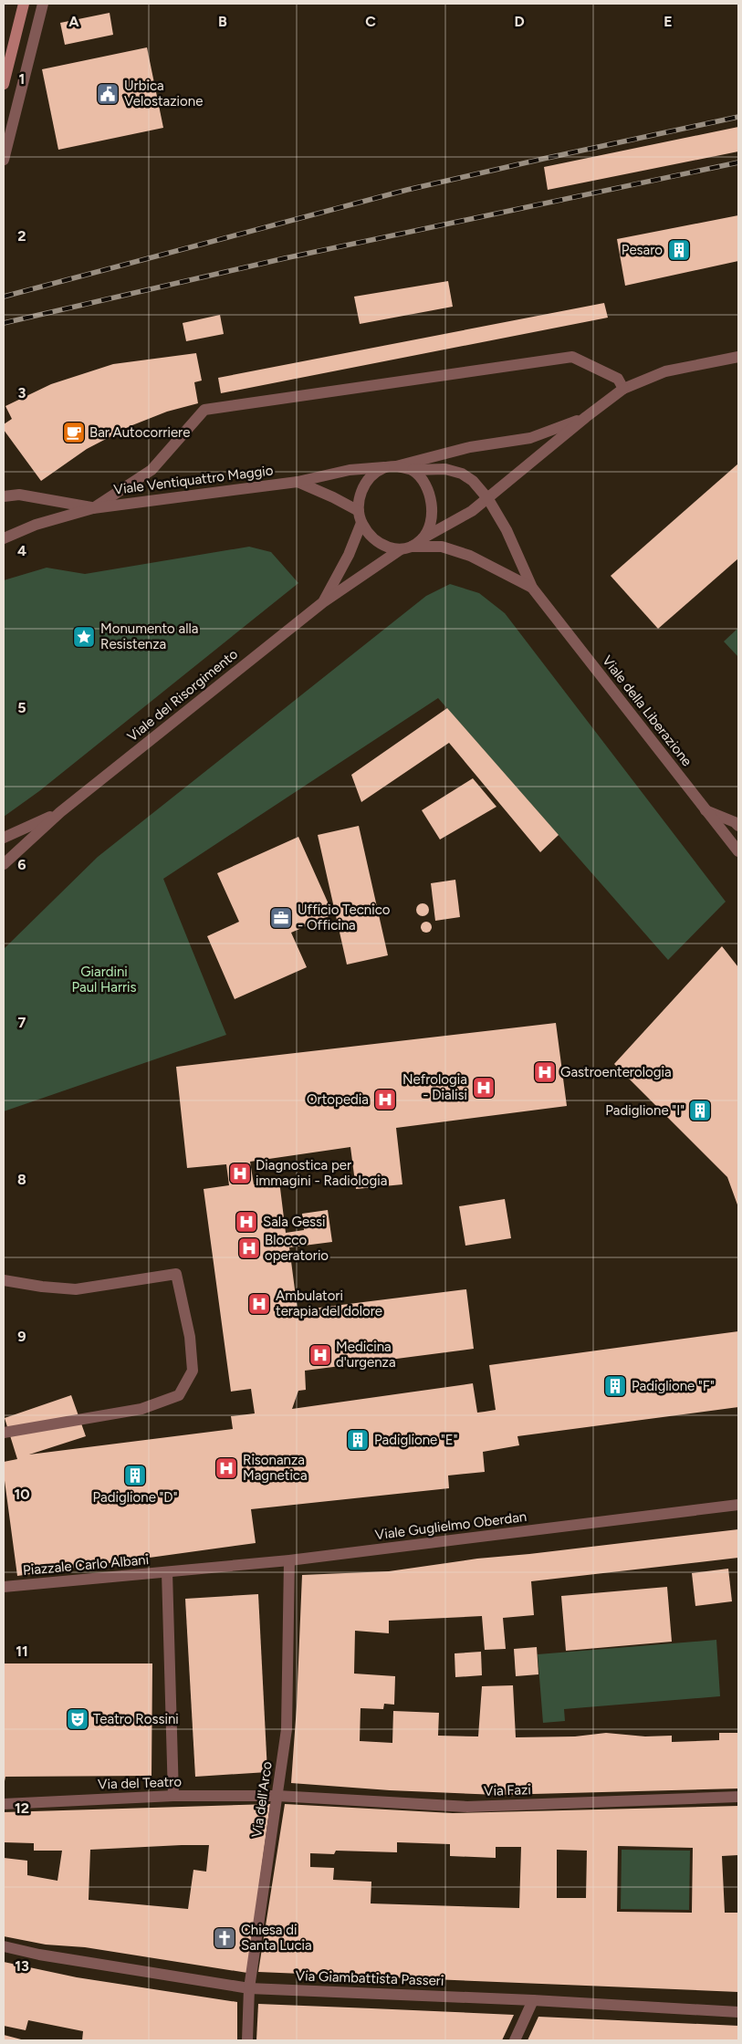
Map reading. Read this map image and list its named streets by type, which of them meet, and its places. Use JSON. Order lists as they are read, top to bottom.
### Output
{
  "streets": {
    "street": [
      "Viale Ventiquattro Maggio",
      "Viale del Risorgimento",
      "Viale della Liberazione",
      "Viale Guglielmo Oberdan",
      "Piazzale Carlo Albani",
      "Via del Teatro",
      "Via Fazi",
      "Via dell'Arco",
      "Via Giambattista Passeri"
    ]
  },
  "crossings": [
    ["Viale Ventiquattro Maggio", "Viale del Risorgimento"],
    ["Viale Ventiquattro Maggio", "Viale della Liberazione"],
    ["Viale del Risorgimento", "Viale della Liberazione"],
    ["Viale Guglielmo Oberdan", "Piazzale Carlo Albani"],
    ["Viale Guglielmo Oberdan", "Via dell'Arco"],
    ["Piazzale Carlo Albani", "Via del Teatro"],
    ["Via del Teatro", "Via Fazi"],
    ["Via del Teatro", "Via dell'Arco"],
    ["Via Fazi", "Via dell'Arco"],
    ["Via dell'Arco", "Via Giambattista Passeri"]
  ],
  "parks": ["Giardini Paul Harris"],
  "places": {
    "public building": ["Urbica Velostazione"],
    "building": [
      "Pesaro",
      "Padiglione \"I\"",
      "Padiglione \"F\"",
      "Padiglione \"E\"",
      "Padiglione \"D\""
    ],
    "cafe": ["Bar Autocorriere"],
    "place": ["Monumento alla Resistenza"],
    "office": ["Ufficio Tecnico - Officina"],
    "hospital": [
      "Gastroenterologia",
      "Nefrologia - Dialisi",
      "Ortopedia",
      "Diagnostica per immagini - Radiologia",
      "Sala Gessi",
      "Blocco operatorio",
      "Ambulatori terapia del dolore",
      "Medicina d'urgenza",
      "Risonanza Magnetica"
    ],
    "theatre": ["Teatro Rossini"],
    "church": ["Chiesa di Santa Lucia"]
  },
  "grid": {
    "columns": [
      "A",
      "B",
      "C",
      "D",
      "E"
    ],
    "rows": [
      "1",
      "2",
      "3",
      "4",
      "5",
      "6",
      "7",
      "8",
      "9",
      "10",
      "11",
      "12",
      "13"
    ]
  }
}
